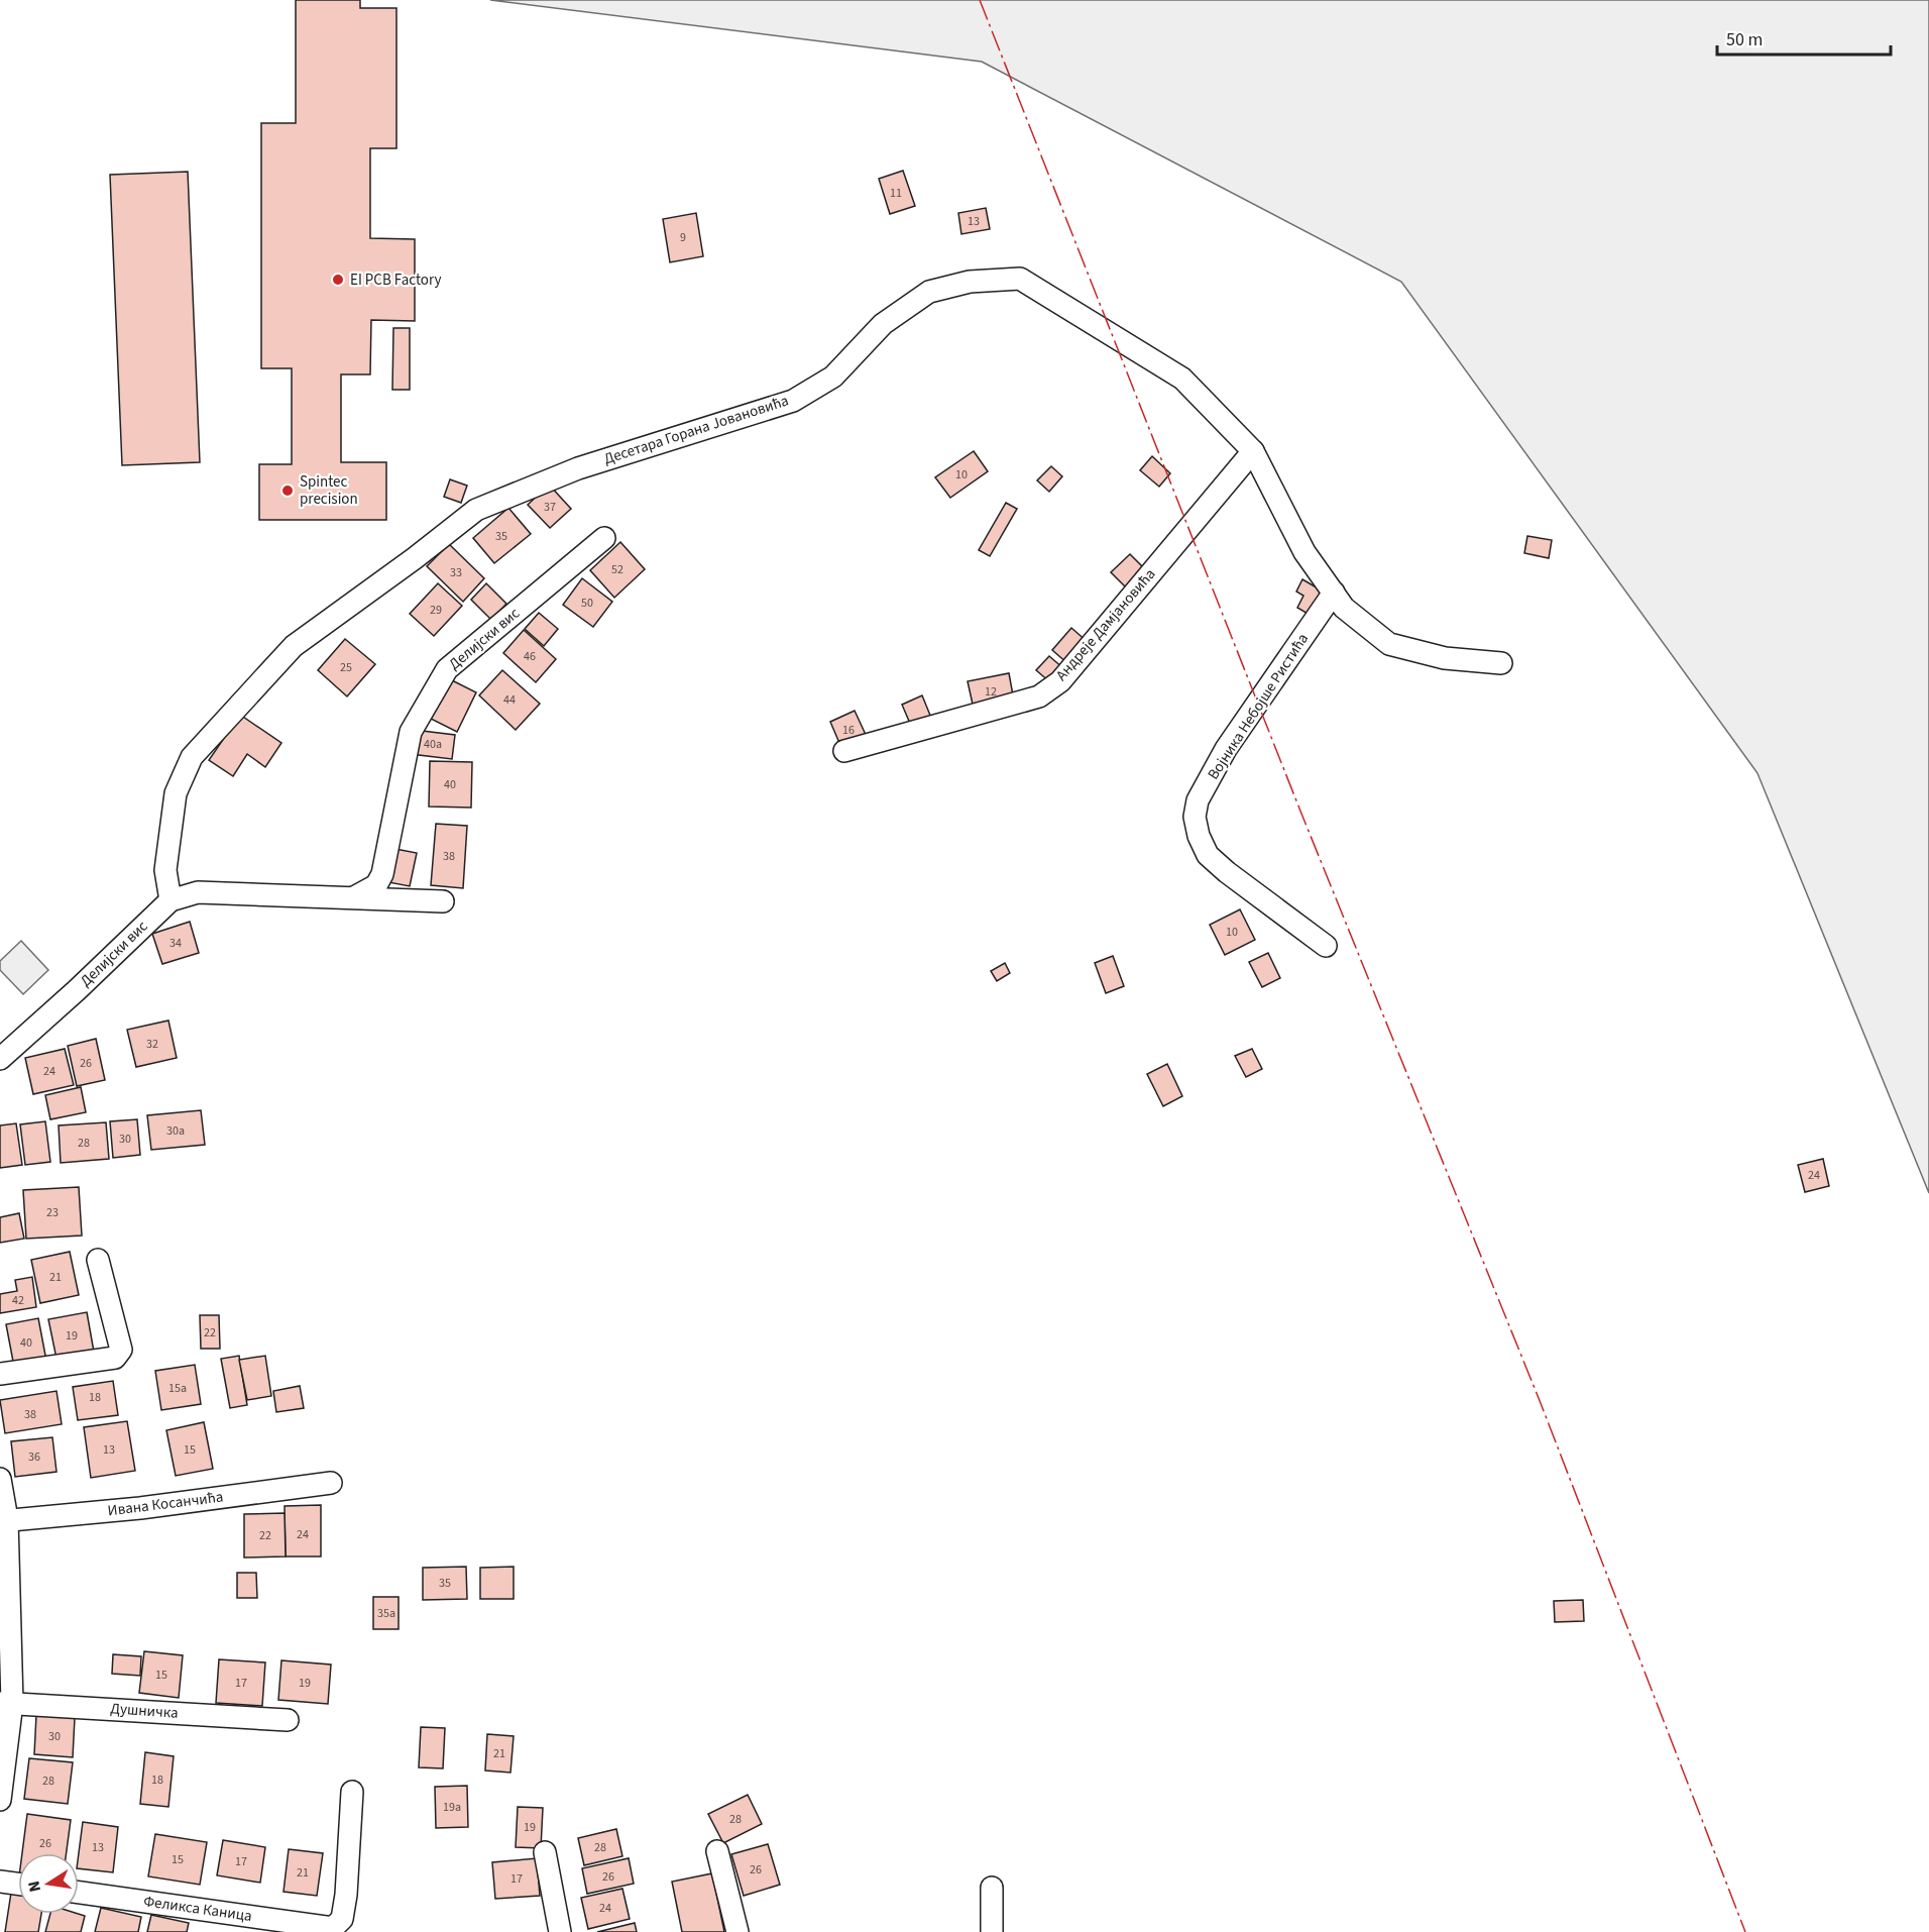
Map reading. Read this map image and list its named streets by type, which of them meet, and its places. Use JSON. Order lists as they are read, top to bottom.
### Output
{
  "streets": {
    "street": [
      "Десетара Горана Јовановића",
      "Андреје Дамјановића",
      "Делијски вис",
      "Војника Небојше Ристића",
      "Ивана Косанчића",
      "Душничка",
      "Феликса Каница"
    ]
  },
  "crossings": [
    ["Десетара Горана Јовановића", "Андреје Дамјановића"],
    ["Десетара Горана Јовановића", "Делијски вис"],
    ["Десетара Горана Јовановића", "Војника Небојше Ристића"]
  ],
  "places": ["EI PCB Factory", "Spintec precision"],
  "house_numbers": [
    "11",
    "13",
    "9",
    "10",
    "37",
    "35",
    "52",
    "33",
    "50",
    "29",
    "46",
    "25",
    "12",
    "44",
    "16",
    "40a",
    "40",
    "38",
    "10",
    "34",
    "32",
    "26",
    "24",
    "30a",
    "30",
    "28",
    "24",
    "23",
    "21",
    "42",
    "22",
    "19",
    "40",
    "15a",
    "18",
    "38",
    "13",
    "15",
    "36",
    "24",
    "22",
    "35",
    "35a",
    "15",
    "17",
    "19",
    "30",
    "21",
    "18",
    "28",
    "19a",
    "28",
    "19",
    "26",
    "13",
    "28",
    "15",
    "17",
    "26",
    "21",
    "26",
    "17",
    "24"
  ],
  "scale_bar": "50 m",
  "north": "left"
}
